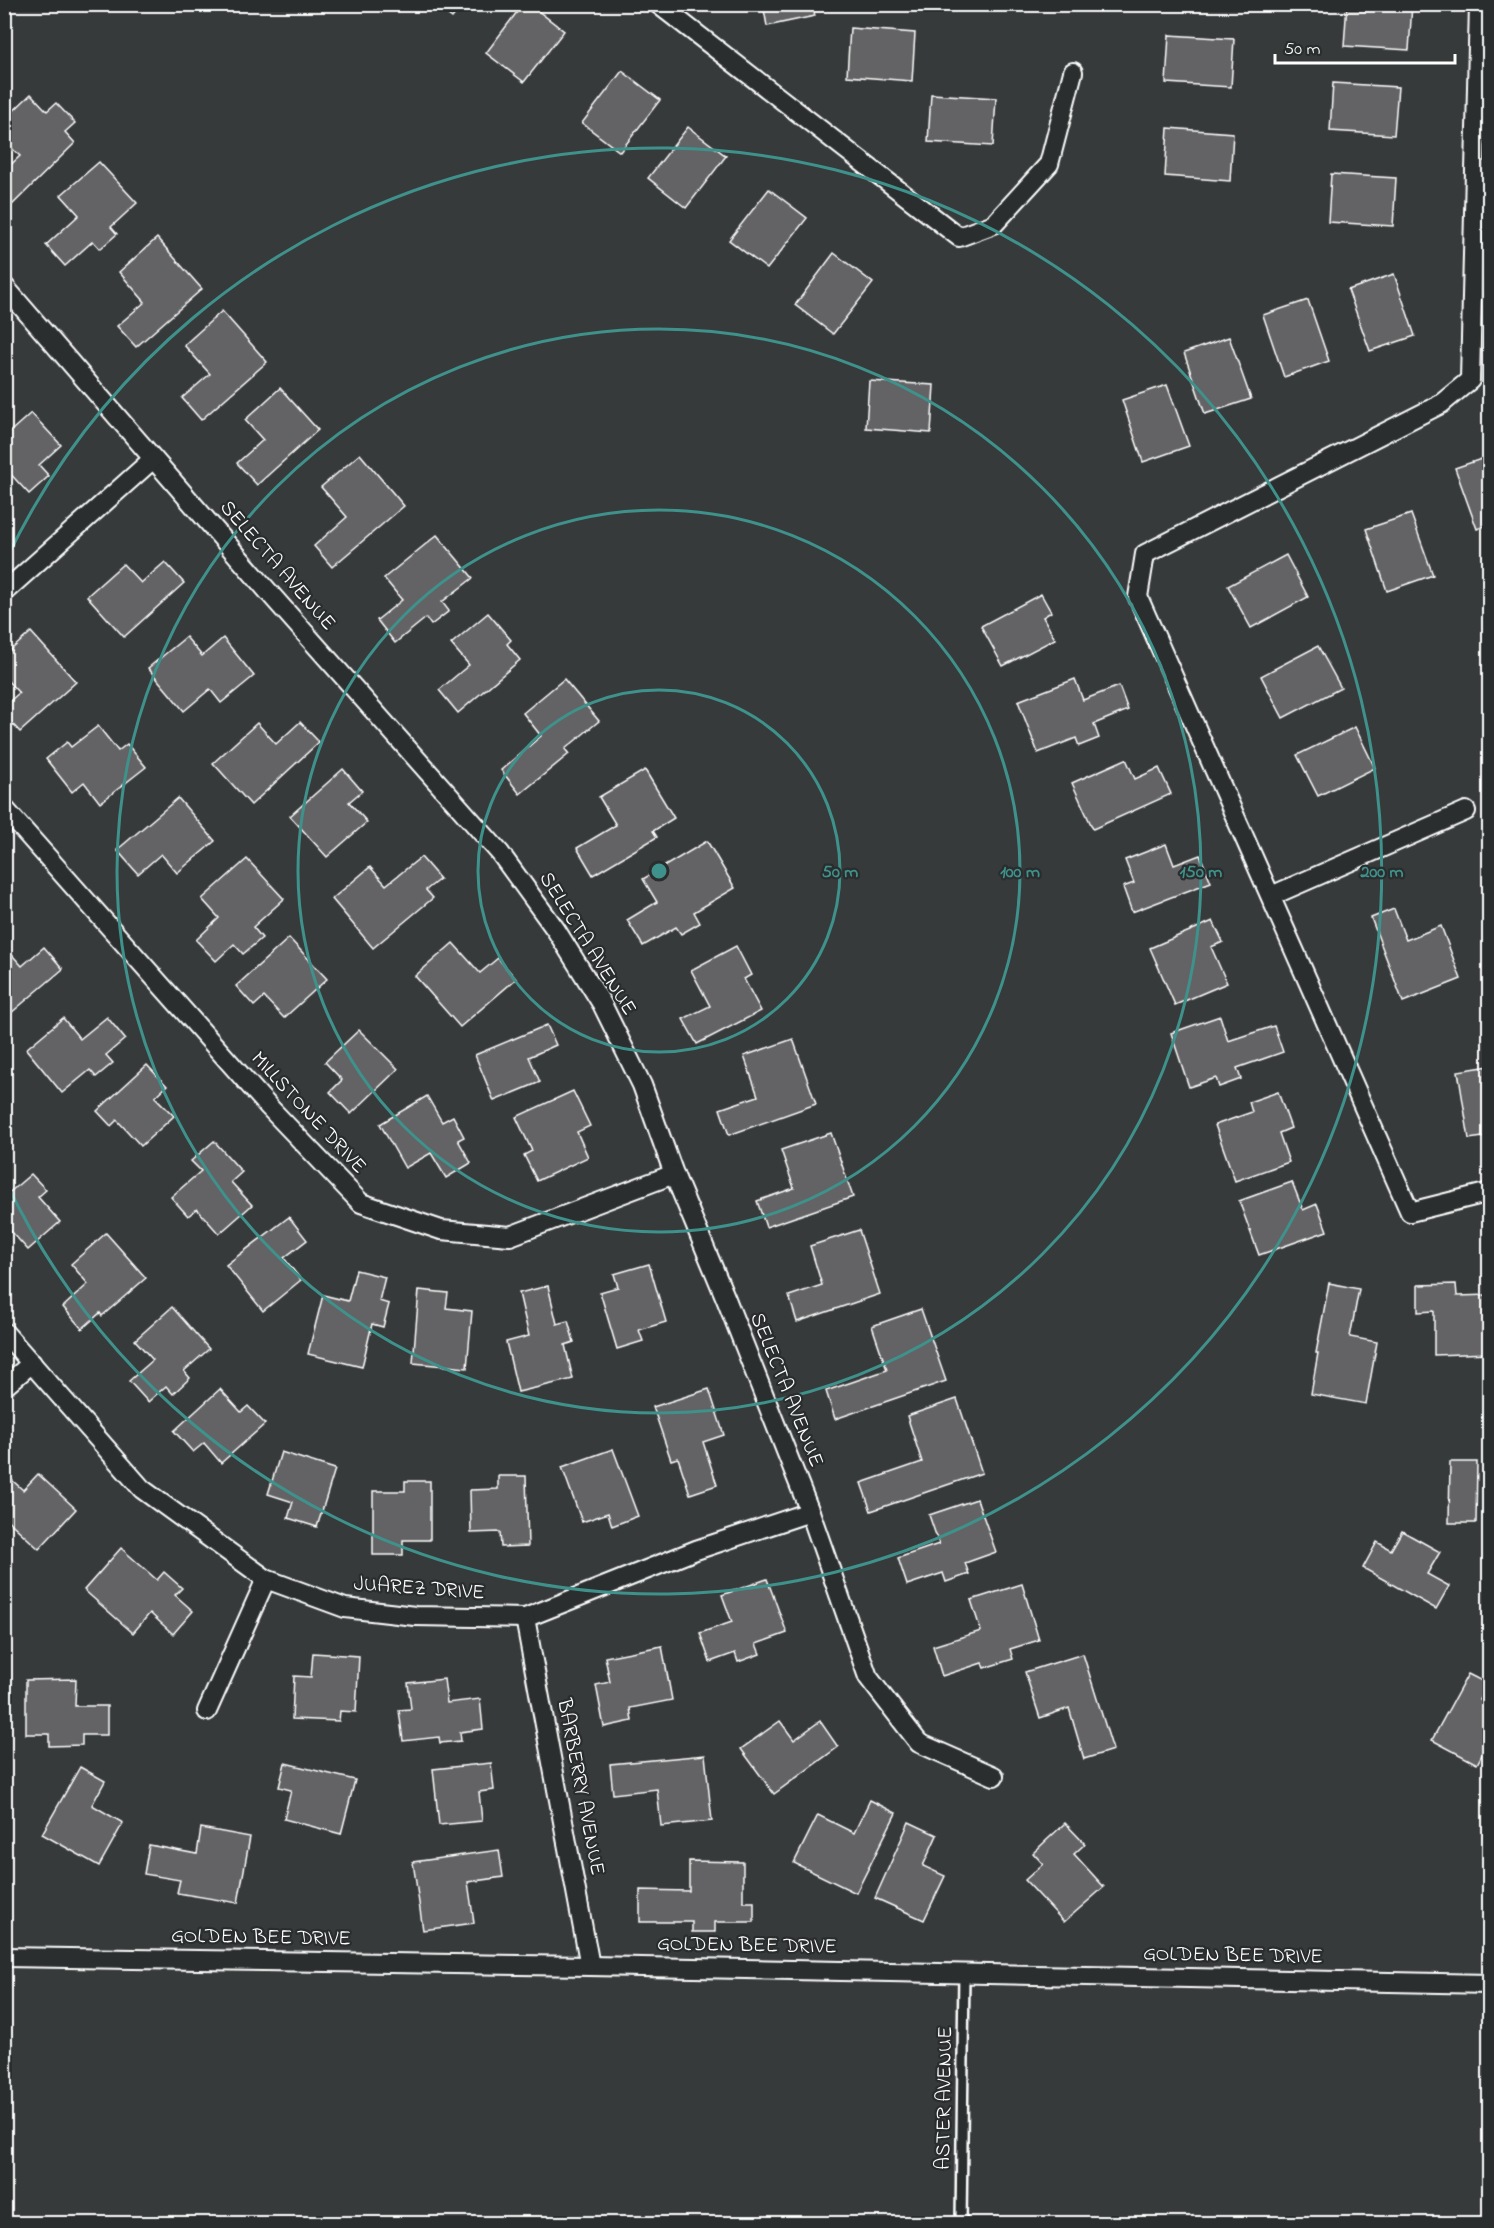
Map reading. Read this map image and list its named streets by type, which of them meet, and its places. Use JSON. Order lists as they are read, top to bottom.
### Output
{
  "streets": {
    "street": [
      "SELECTA AVENUE",
      "MILLSTONE DRIVE",
      "JUAREZ DRIVE",
      "BARBERRY AVENUE",
      "GOLDEN BEE DRIVE"
    ],
    "lane": ["ASTER AVENUE"]
  },
  "crossings": [
    ["SELECTA AVENUE", "MILLSTONE DRIVE"],
    ["SELECTA AVENUE", "JUAREZ DRIVE"],
    ["JUAREZ DRIVE", "BARBERRY AVENUE"],
    ["BARBERRY AVENUE", "GOLDEN BEE DRIVE"],
    ["GOLDEN BEE DRIVE", "ASTER AVENUE"]
  ],
  "scale_bar": "50 m",
  "rings": [
    "50 m",
    "100 m",
    "150 m",
    "200 m"
  ]
}
